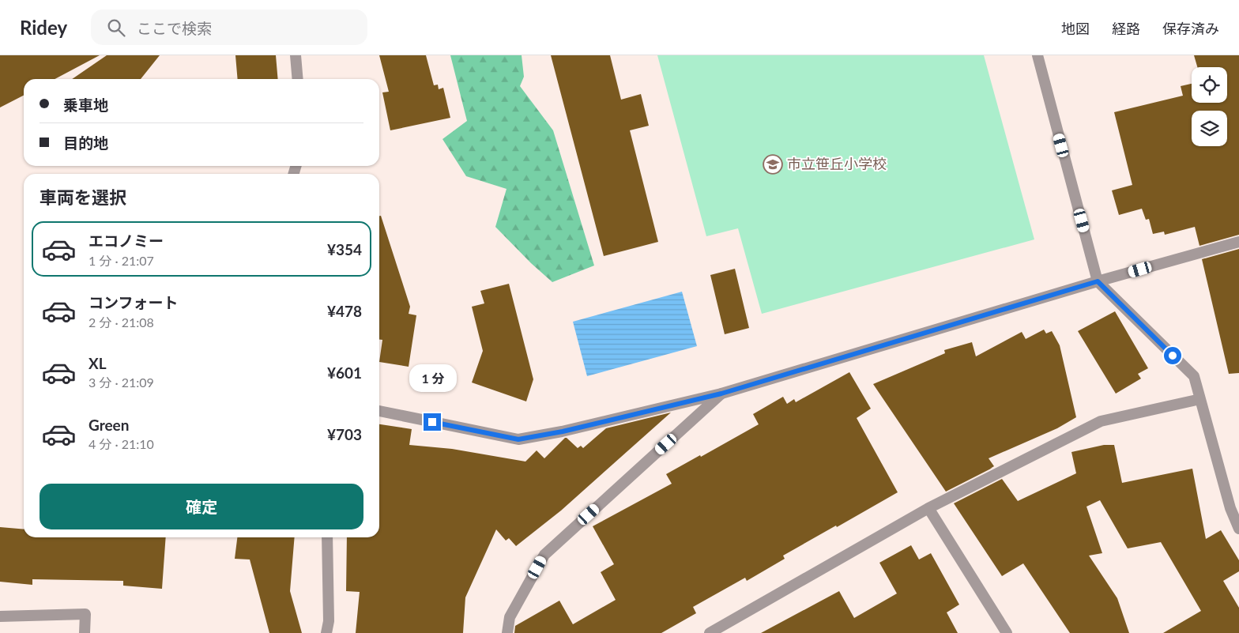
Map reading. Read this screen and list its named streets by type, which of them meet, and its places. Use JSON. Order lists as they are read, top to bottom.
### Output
{
  "places": {
    "school or university": ["市立笹丘小学校"]
  },
  "page": {
    "header": "Ridey",
    "search": "ここで検索",
    "nav": ["地図", "経路", "保存済み"],
    "banner": ["乗車地", "目的地"],
    "heading": "車両を選択",
    "list": [
      {
        "name": "エコノミー",
        "note": "1 分 · 21:07",
        "value": "¥354"
      },
      {
        "name": "コンフォート",
        "note": "2 分 · 21:08",
        "value": "¥478"
      },
      {
        "name": "XL",
        "note": "3 分 · 21:09",
        "value": "¥601"
      },
      {
        "name": "Green",
        "note": "4 分 · 21:10",
        "value": "¥703"
      }
    ],
    "bubble": "1 分",
    "buttons": "確定"
  }
}
